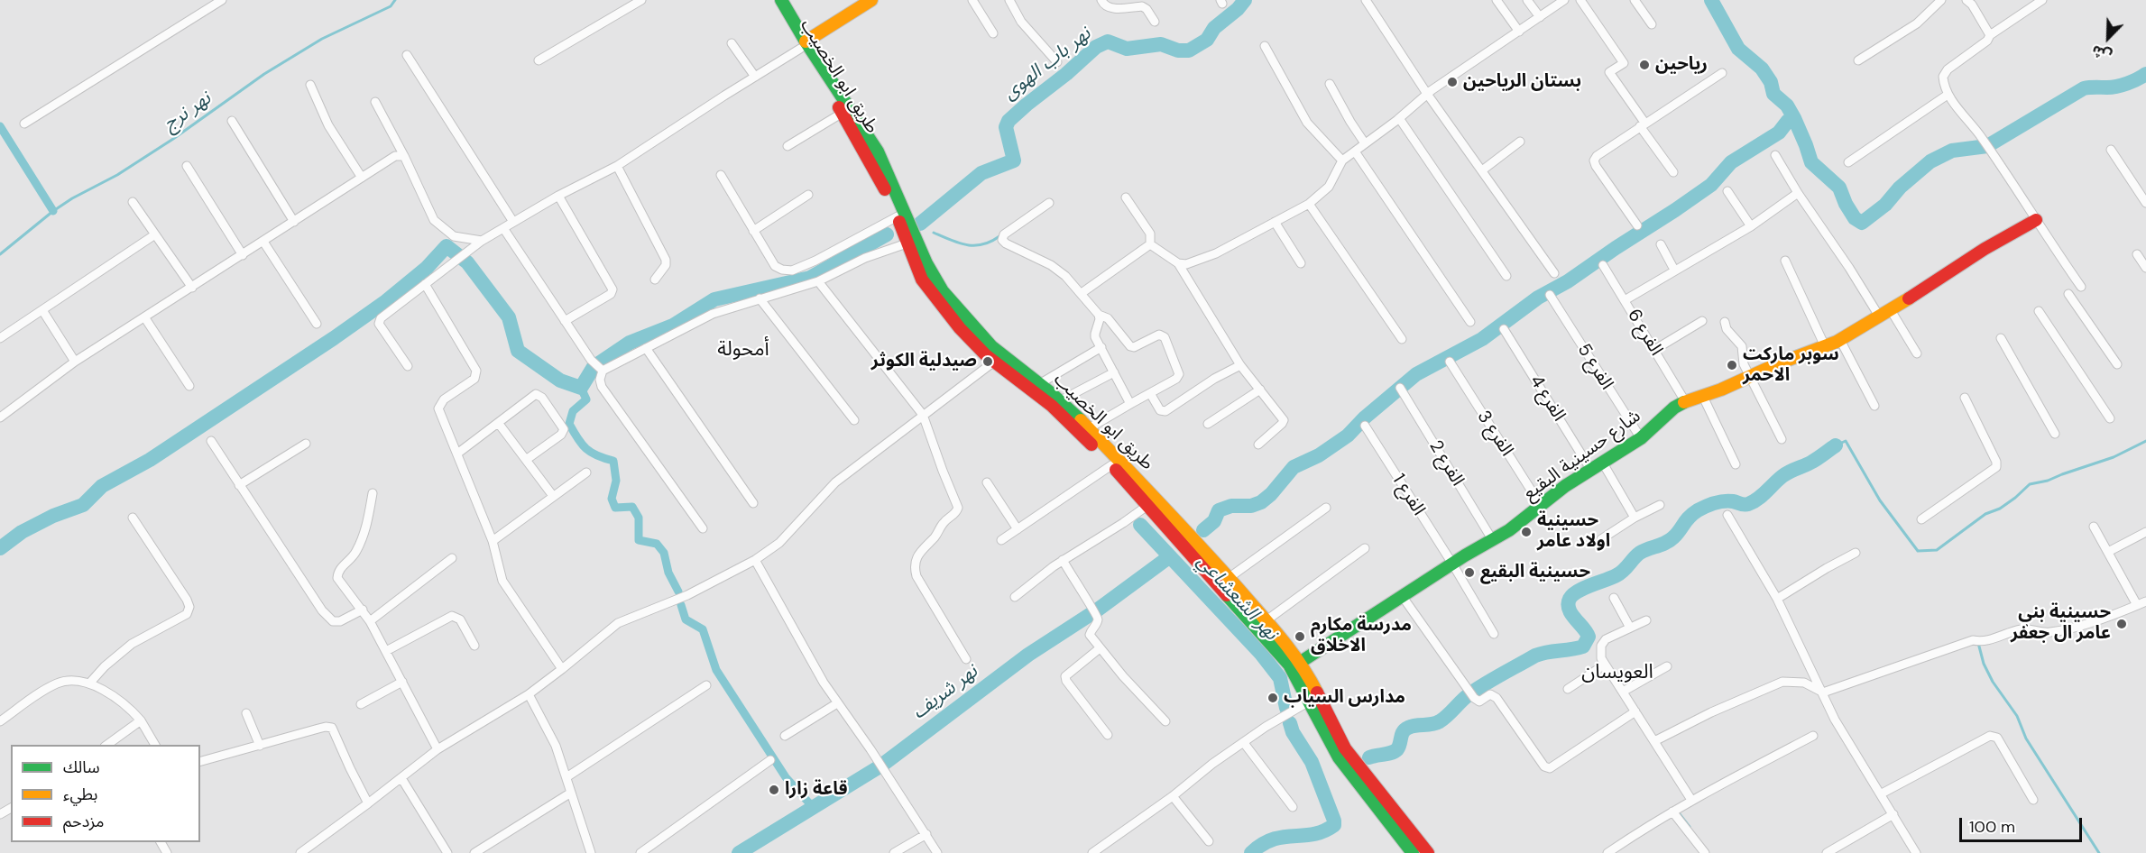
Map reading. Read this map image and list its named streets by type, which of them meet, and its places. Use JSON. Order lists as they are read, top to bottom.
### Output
{
  "streets": {
    "main road": ["طريق ابو الخصيب", "شارع حسينية البقيع"],
    "street": [
      "الفرع 6",
      "الفرع 5",
      "الفرع 4",
      "الفرع 3",
      "الفرع 2",
      "الفرع 1"
    ]
  },
  "crossings": [
    ["طريق ابو الخصيب", "شارع حسينية البقيع"],
    ["الفرع 6", "شارع حسينية البقيع"],
    ["الفرع 5", "شارع حسينية البقيع"],
    ["الفرع 4", "شارع حسينية البقيع"],
    ["الفرع 3", "شارع حسينية البقيع"],
    ["شارع حسينية البقيع", "الفرع 2"],
    ["شارع حسينية البقيع", "الفرع 1"]
  ],
  "districts": ["أمحولة", "العويسان"],
  "water": [
    "نهر باب الهوى",
    "نهر نرج",
    "نهر الشعشاعي",
    "نهر شريف"
  ],
  "places": [
    "رياحين",
    "بستان الرياحين",
    "صيدلية الكوثر",
    "سوبر ماركت الاحمر",
    "حسينية اولاد عامر",
    "حسينية البقيع",
    "حسينية بني عامر ال جعفر",
    "مدرسة مكارم الاخلاق",
    "مدارس السياب",
    "قاعة زارا"
  ],
  "legend": ["سالك", "بطيء", "مزدحم"],
  "scale_bar": "100 m",
  "north": "bottom left"
}
